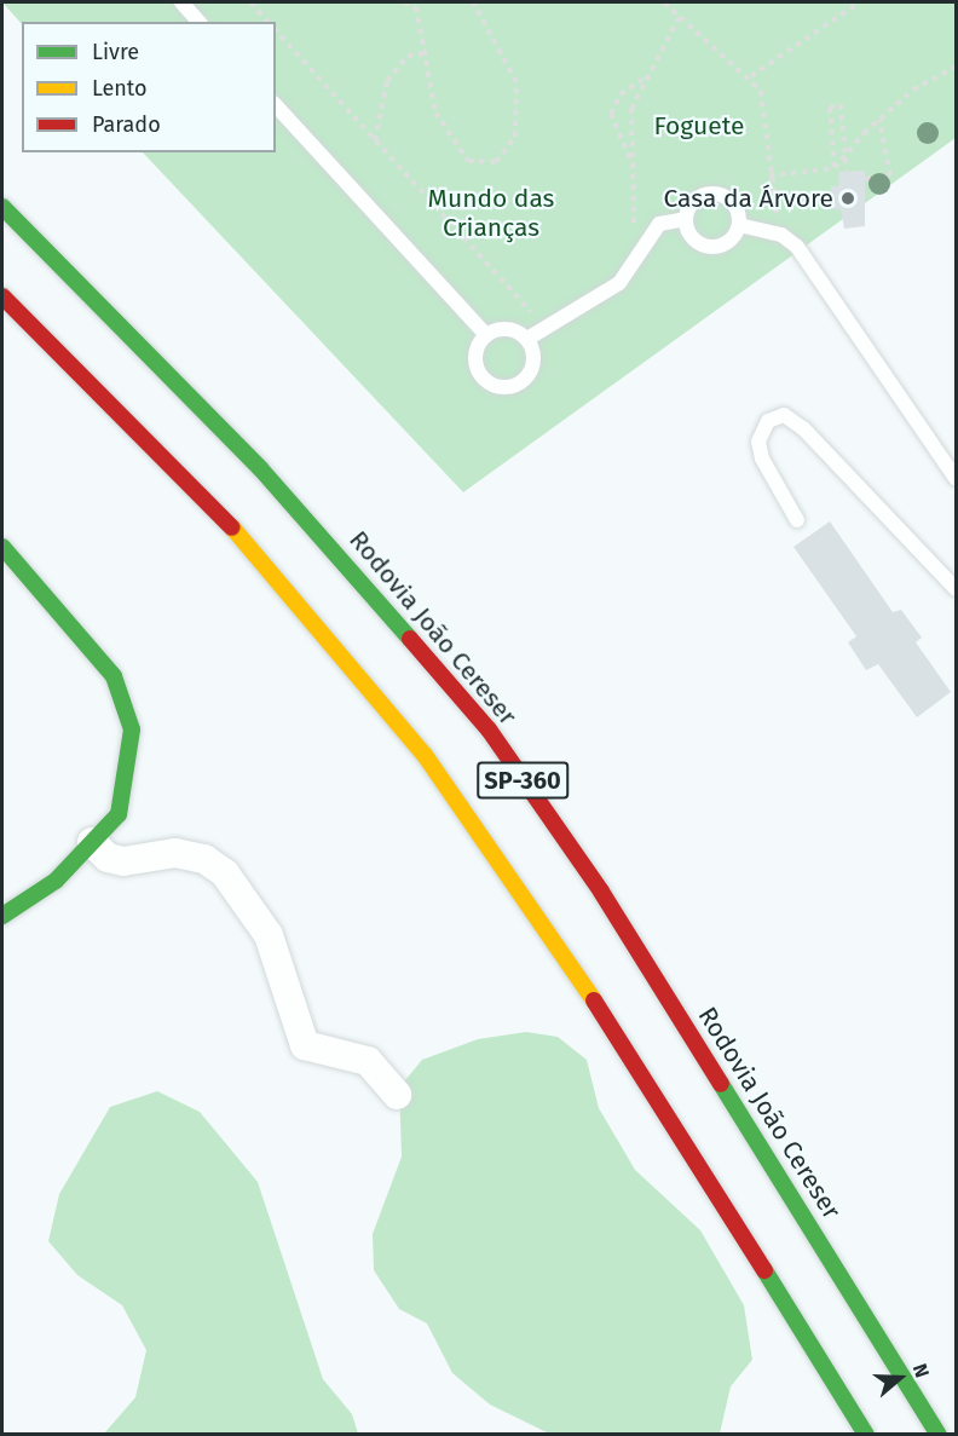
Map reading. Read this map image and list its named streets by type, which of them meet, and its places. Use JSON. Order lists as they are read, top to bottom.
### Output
{
  "streets": {
    "main road": ["Rodovia João Cereser", "SP-360"]
  },
  "parks": ["Foguete", "Mundo das Crianças"],
  "places": ["Casa da Árvore"],
  "legend": ["Livre", "Lento", "Parado"],
  "north": "right"
}
